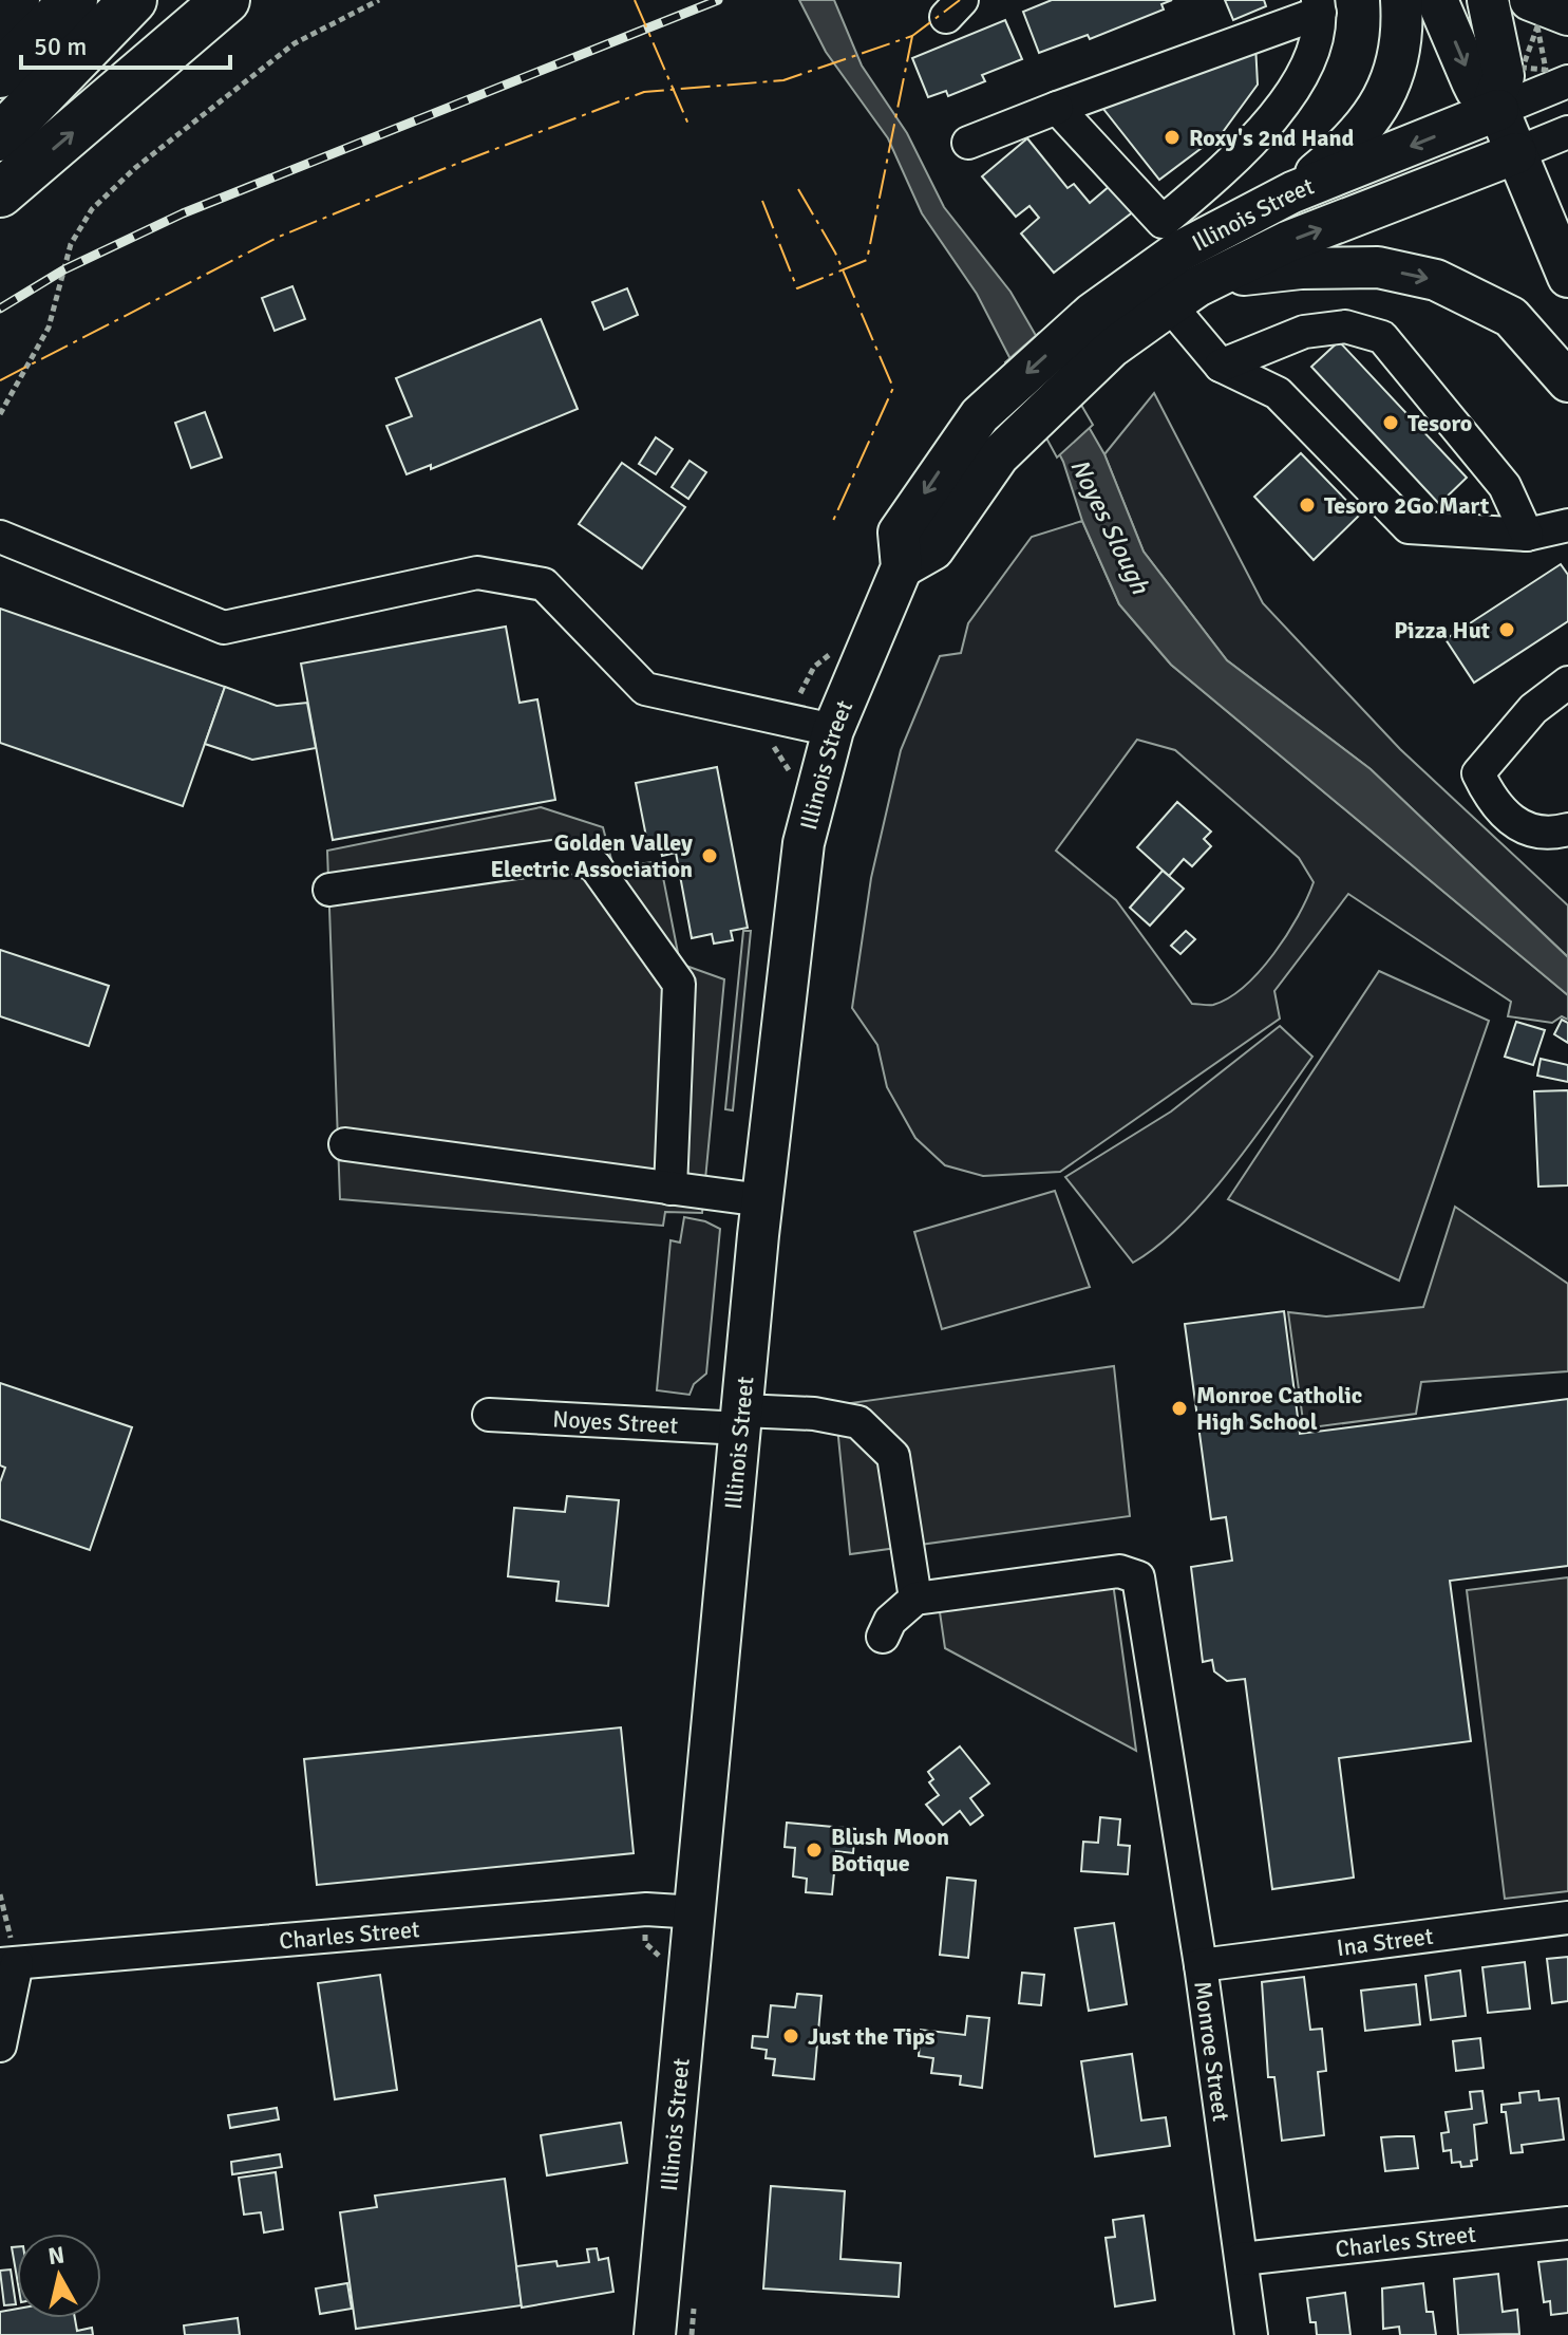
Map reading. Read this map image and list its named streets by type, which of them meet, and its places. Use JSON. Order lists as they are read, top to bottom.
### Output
{
  "streets": {
    "main road": ["Illinois Street"],
    "street": [
      "Noyes Street",
      "Charles Street",
      "Ina Street",
      "Monroe Street"
    ]
  },
  "crossings": [
    ["Illinois Street", "Noyes Street"],
    ["Illinois Street", "Charles Street"],
    ["Noyes Street", "Monroe Street"],
    ["Charles Street", "Monroe Street"],
    ["Ina Street", "Monroe Street"]
  ],
  "water": ["Noyes Slough"],
  "places": [
    "Roxy's 2nd Hand",
    "Tesoro",
    "Tesoro 2Go Mart",
    "Pizza Hut",
    "Golden Valley Electric Association",
    "Monroe Catholic High School",
    "Blush Moon Botique",
    "Just the Tips"
  ],
  "scale_bar": "50 m",
  "north": "top"
}
